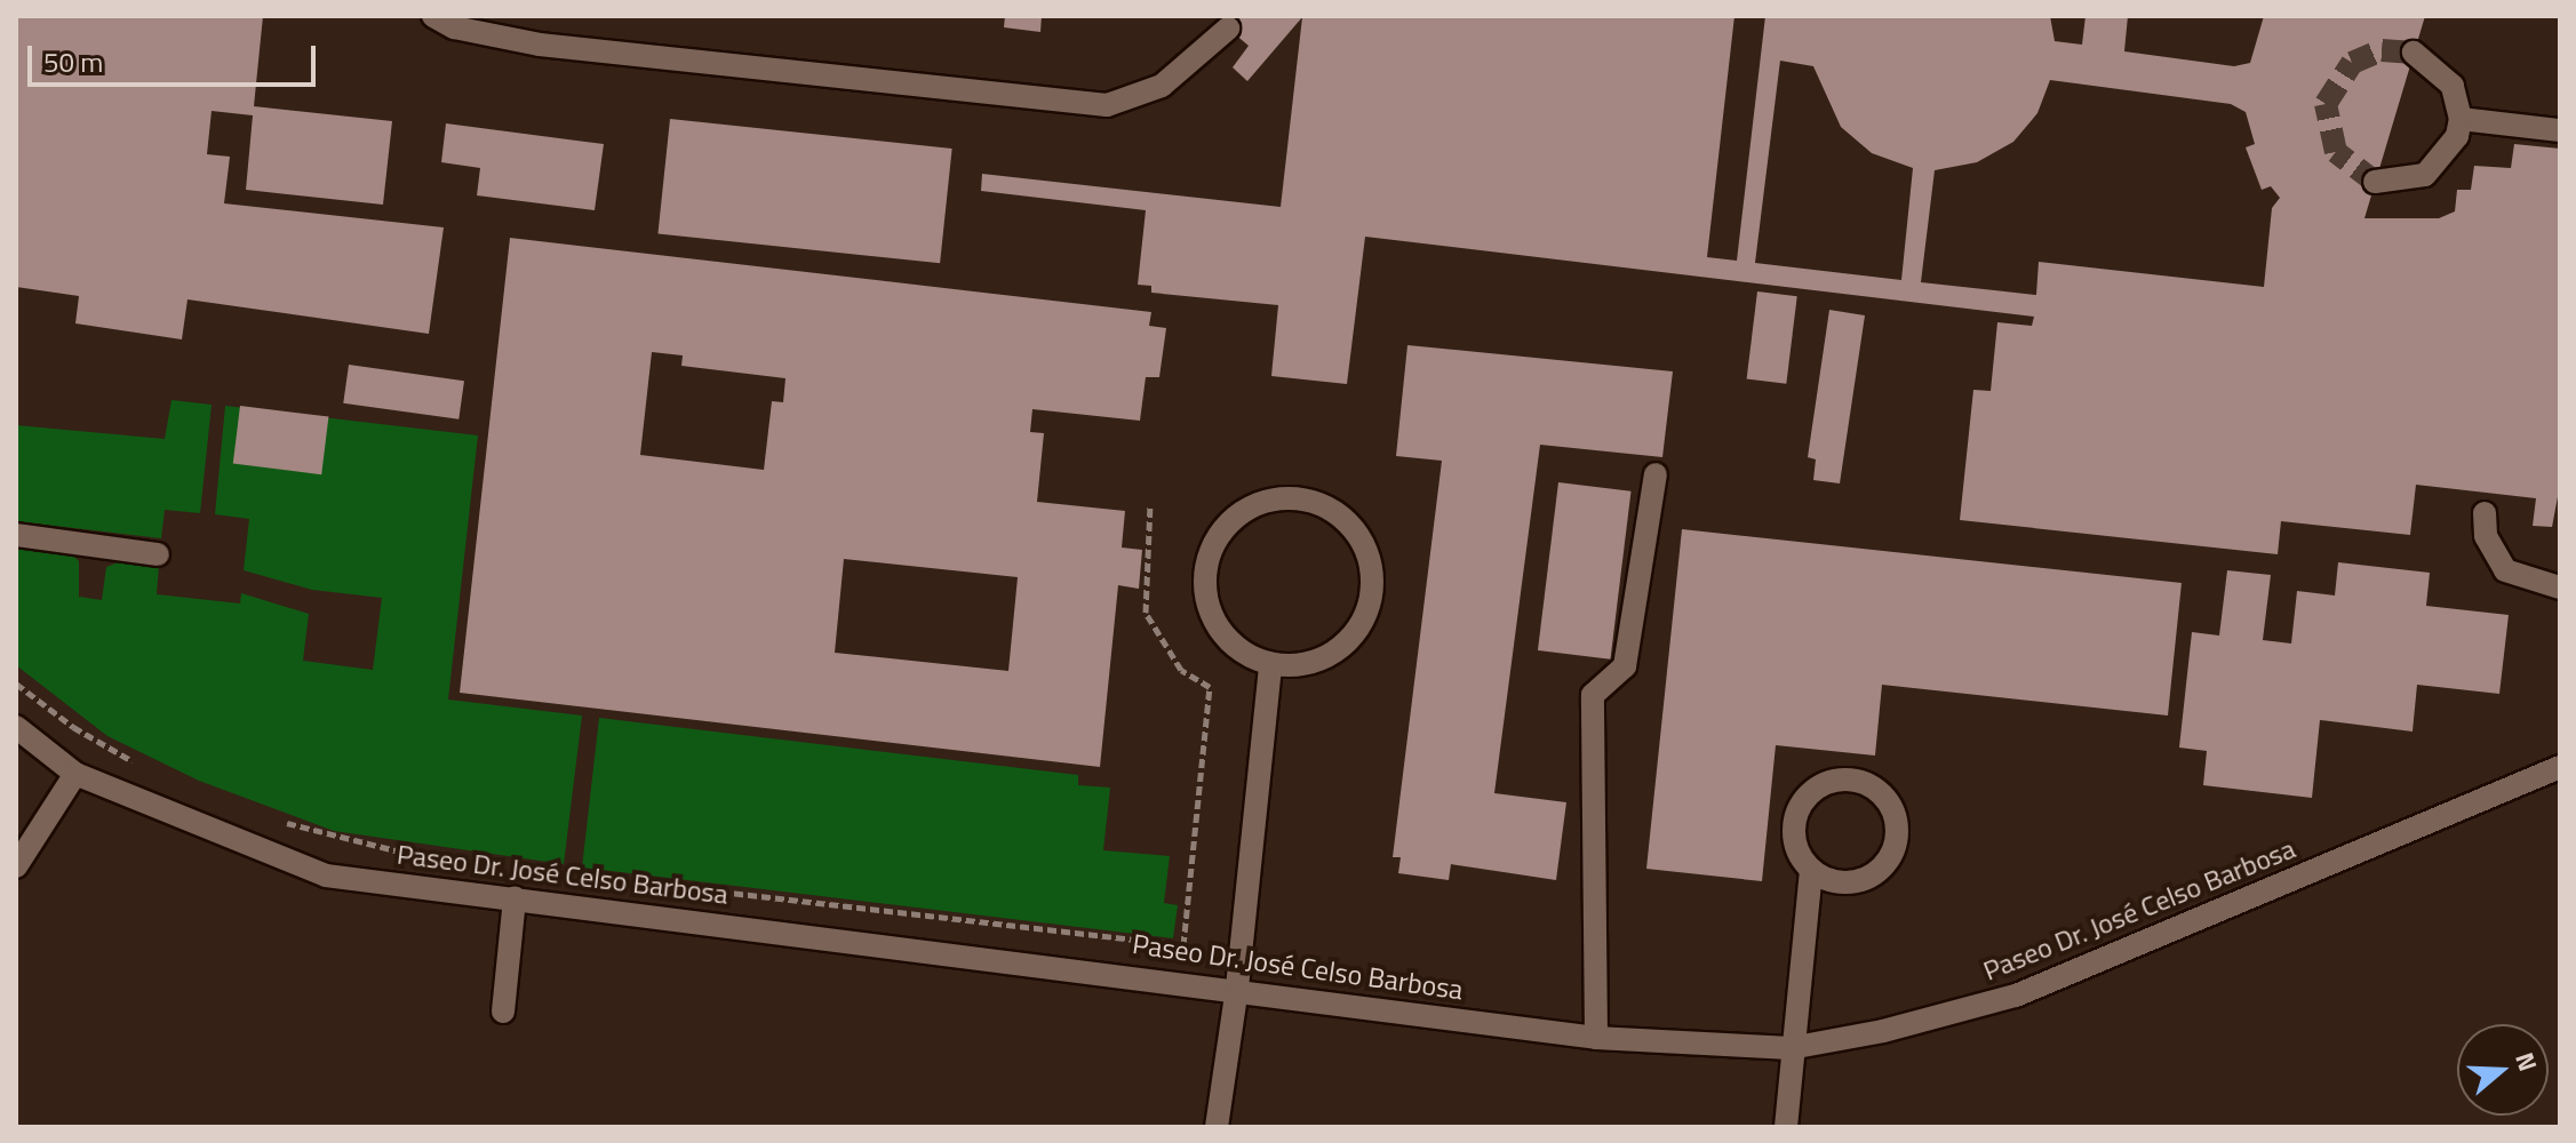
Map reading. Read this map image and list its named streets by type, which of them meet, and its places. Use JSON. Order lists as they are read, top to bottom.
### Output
{
  "streets": {
    "street": ["Paseo Dr. José Celso Barbosa"]
  },
  "scale_bar": "50 m",
  "north": "right"
}
